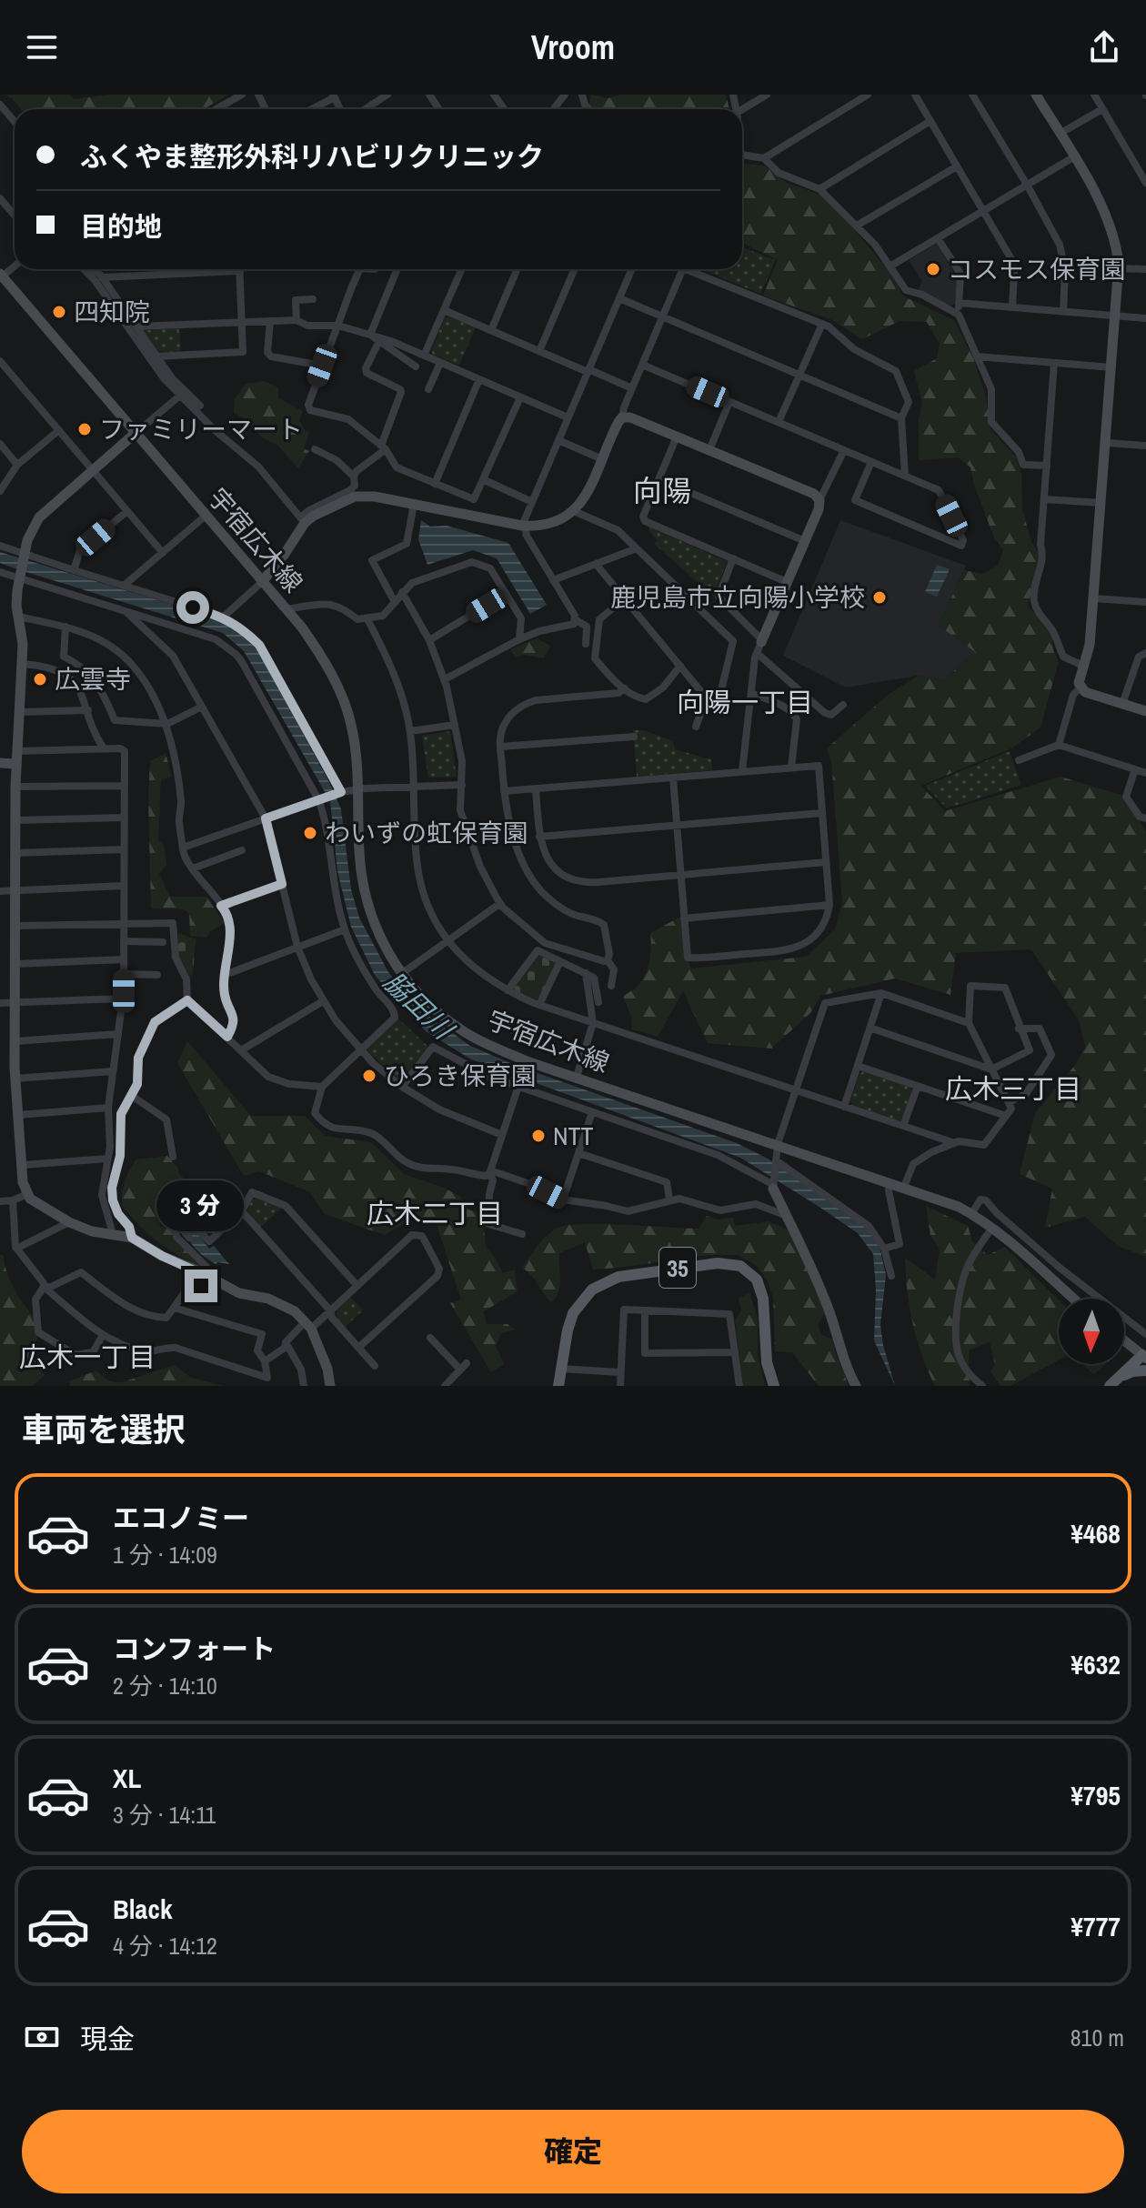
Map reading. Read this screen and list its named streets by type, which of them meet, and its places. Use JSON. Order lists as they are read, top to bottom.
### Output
{
  "streets": {
    "main road": ["35"],
    "street": ["宇宿広木線"]
  },
  "districts": [
    "向陽",
    "向陽一丁目",
    "広木三丁目",
    "広木二丁目",
    "広木一丁目"
  ],
  "water": ["脇田川"],
  "places": [
    "コスモス保育園",
    "四知院",
    "ファミリーマート",
    "鹿児島市立向陽小学校",
    "広雲寺",
    "わいずの虹保育園",
    "ひろき保育園",
    "NTT"
  ],
  "north": "bottom",
  "page": {
    "header": "Vroom",
    "banner": ["ふくやま整形外科リハビリクリニック", "目的地"],
    "bubble": "3 分",
    "heading": "車両を選択",
    "list": [
      {
        "name": "エコノミー",
        "note": "1 分 · 14:09",
        "value": "¥468"
      },
      {
        "name": "コンフォート",
        "note": "2 分 · 14:10",
        "value": "¥632"
      },
      {
        "name": "XL",
        "note": "3 分 · 14:11",
        "value": "¥795"
      },
      {
        "name": "Black",
        "note": "4 分 · 14:12",
        "value": "¥777"
      }
    ],
    "pay": ["現金", "810 m"],
    "buttons": "確定"
  }
}
